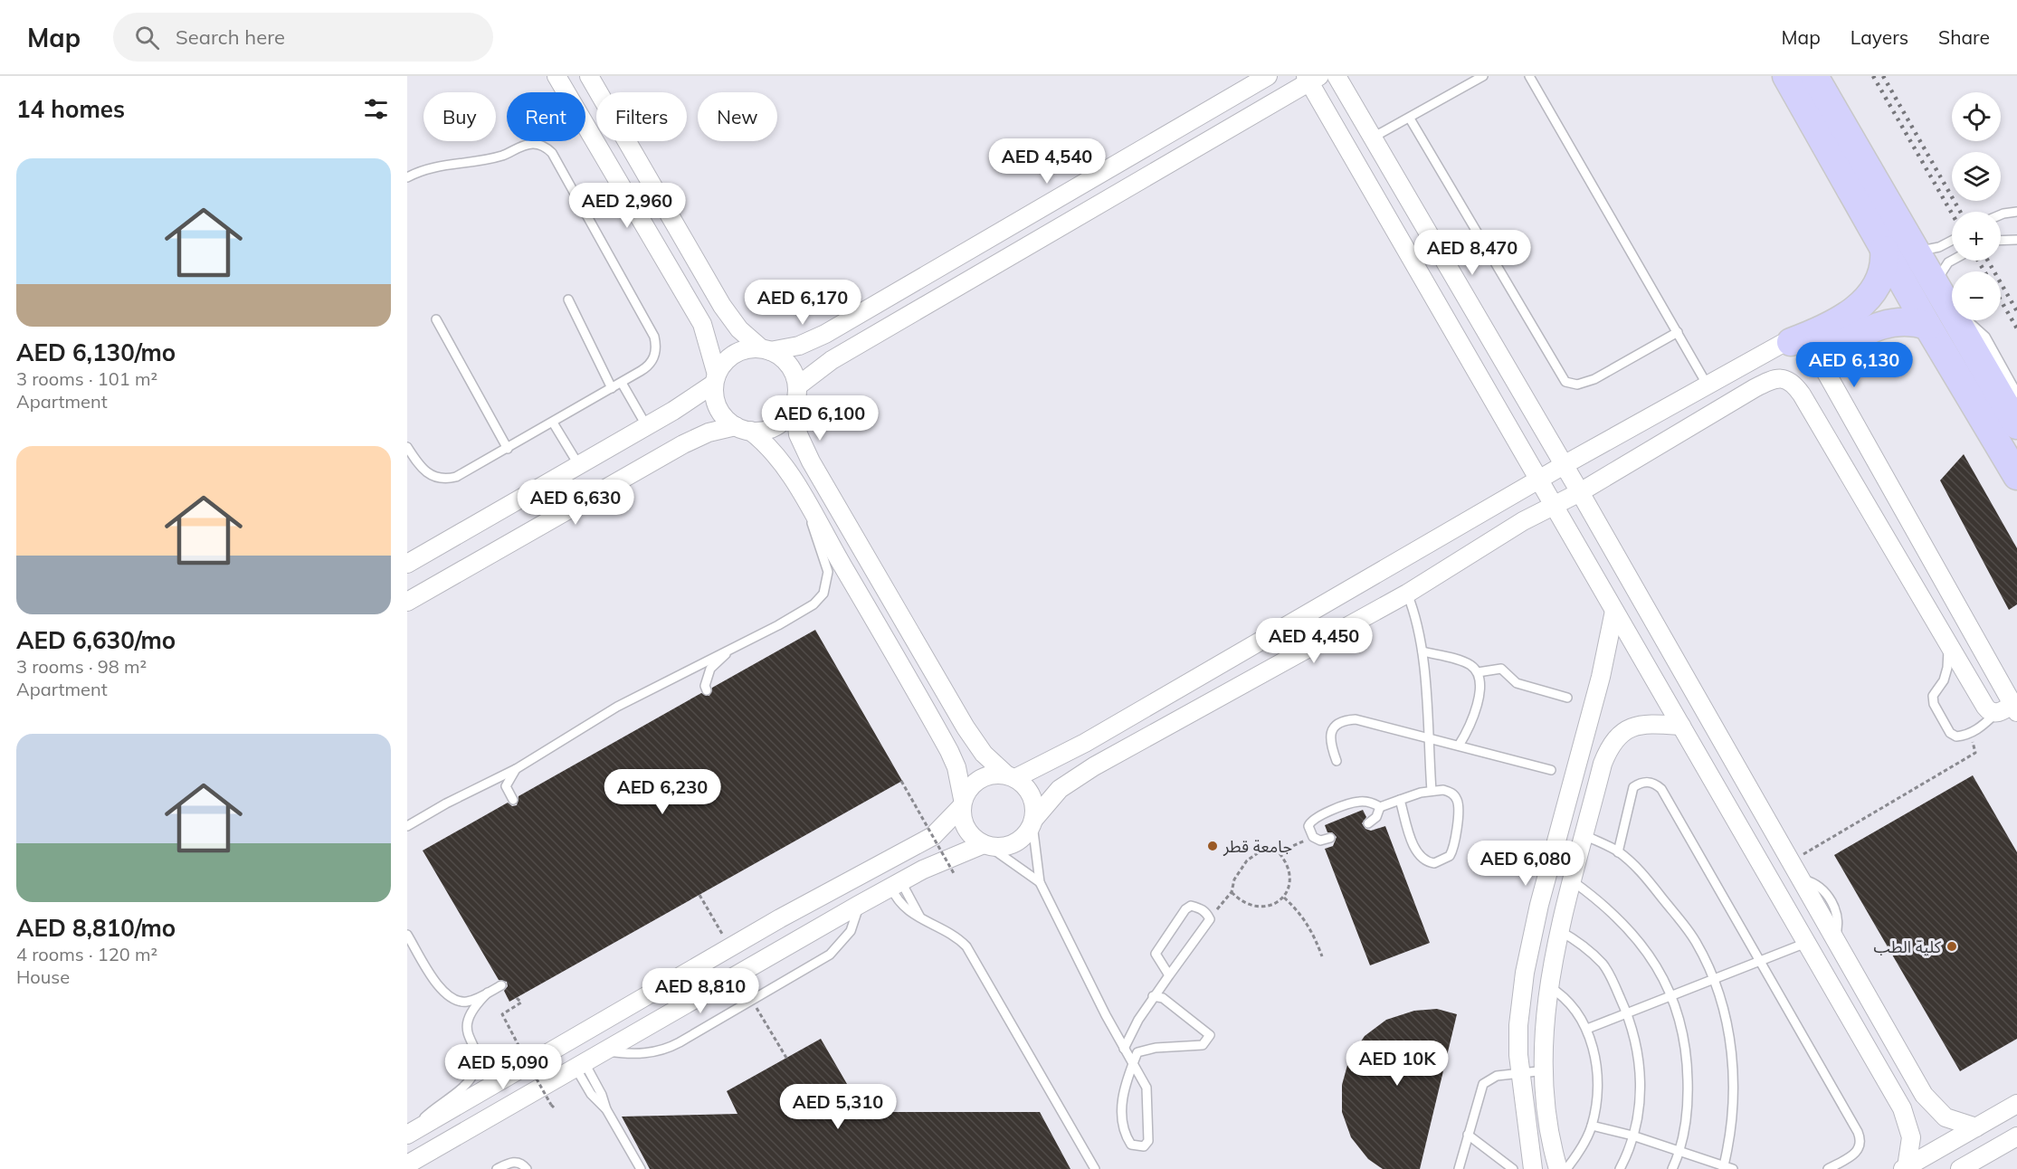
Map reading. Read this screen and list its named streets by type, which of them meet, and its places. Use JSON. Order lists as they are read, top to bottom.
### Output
{
  "places": ["جامعة قطر", "كلية الطب"],
  "page": {
    "header": "Map",
    "search": "Search here",
    "nav": ["Map", "Layers", "Share"],
    "heading": "14 homes",
    "map_buttons": ["+", "−"],
    "chip": [
      "Buy",
      "Rent",
      "Filters",
      "New"
    ],
    "price": [
      "AED 4,540",
      "AED 2,960",
      "AED 8,470",
      "AED 6,170",
      "AED 6,130",
      "AED 6,100",
      "AED 6,630",
      "AED 4,450",
      "AED 6,230",
      "AED 6,080",
      "AED 8,810",
      "AED 10K",
      "AED 5,090",
      "AED 5,310"
    ],
    "list": [
      {
        "name": "AED 6,130/mo",
        "note": "3 rooms · 101 m² · Apartment"
      },
      {
        "name": "AED 6,630/mo",
        "note": "3 rooms · 98 m² · Apartment"
      },
      {
        "name": "AED 8,810/mo",
        "note": "4 rooms · 120 m² · House"
      }
    ]
  }
}
